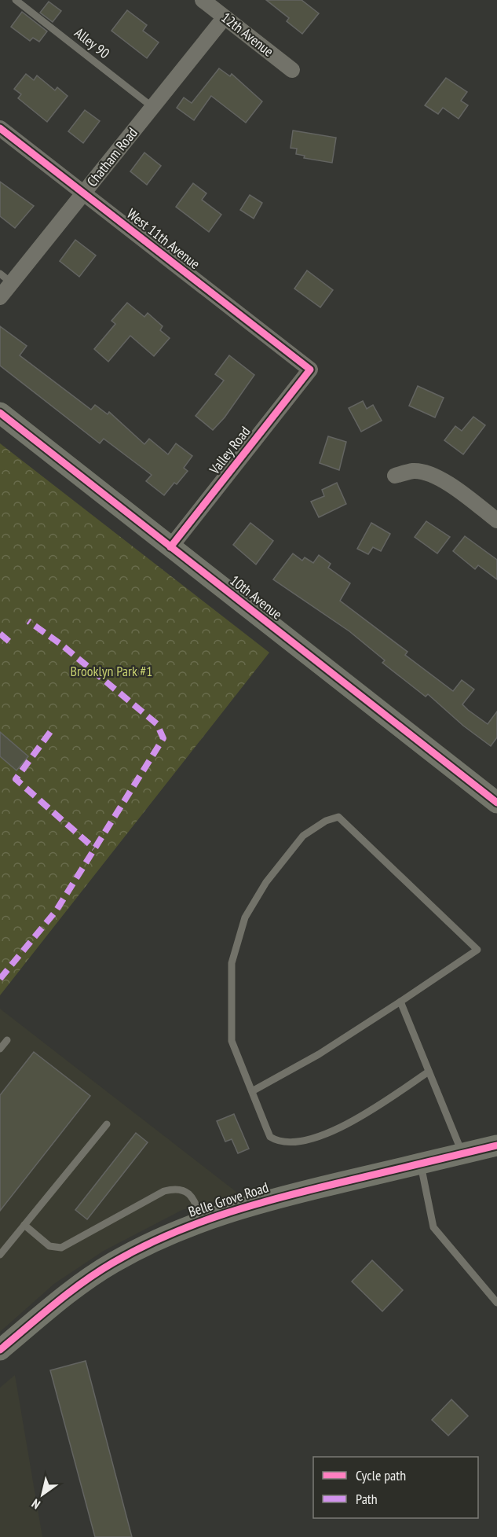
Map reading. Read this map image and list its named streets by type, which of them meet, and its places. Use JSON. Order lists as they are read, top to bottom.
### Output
{
  "streets": {
    "street": [
      "12th Avenue",
      "Chatham Road",
      "West 11th Avenue",
      "Valley Road",
      "10th Avenue",
      "Belle Grove Road"
    ],
    "lane": ["Alley 90"]
  },
  "crossings": [
    ["12th Avenue", "Chatham Road"],
    ["Alley 90", "Chatham Road"],
    ["Chatham Road", "West 11th Avenue"],
    ["West 11th Avenue", "Valley Road"],
    ["Valley Road", "10th Avenue"]
  ],
  "parks": ["Brooklyn Park #1"],
  "legend": ["Cycle path", "Path"],
  "north": "bottom left"
}
